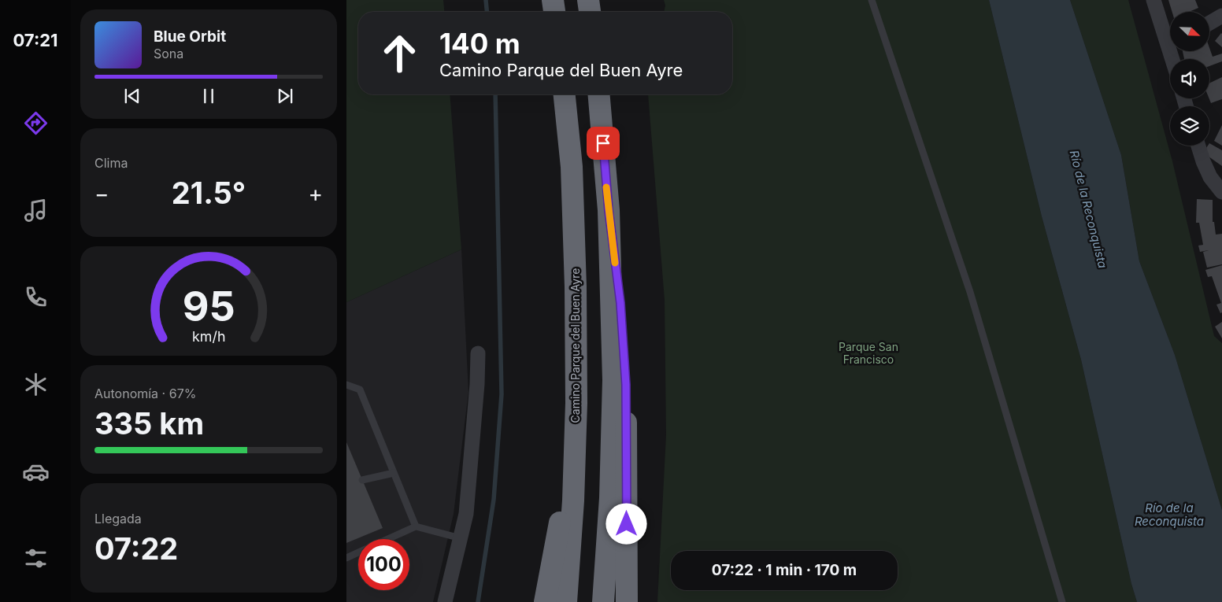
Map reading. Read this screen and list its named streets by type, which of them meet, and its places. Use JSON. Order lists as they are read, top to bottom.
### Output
{
  "streets": {
    "highway": ["Camino Parque del Buen Ayre"]
  },
  "water": ["Río de la Reconquista"],
  "parks": ["Parque San Francisco"],
  "north": "bottom right",
  "page": {
    "tabs": "07:21",
    "turn": ["140 m", "Camino Parque del Buen Ayre"],
    "song": ["Blue Orbit", "Sona"],
    "tile": [
      "Clima",
      ["Autonomía · 67%", "335 km"],
      ["Llegada", "07:22"]
    ],
    "heat": ["−", "21.5°", "+"],
    "limit": "100",
    "trip": "07:22 · 1 min · 170 m",
    "gauge": ["95", "km/h"]
  }
}
